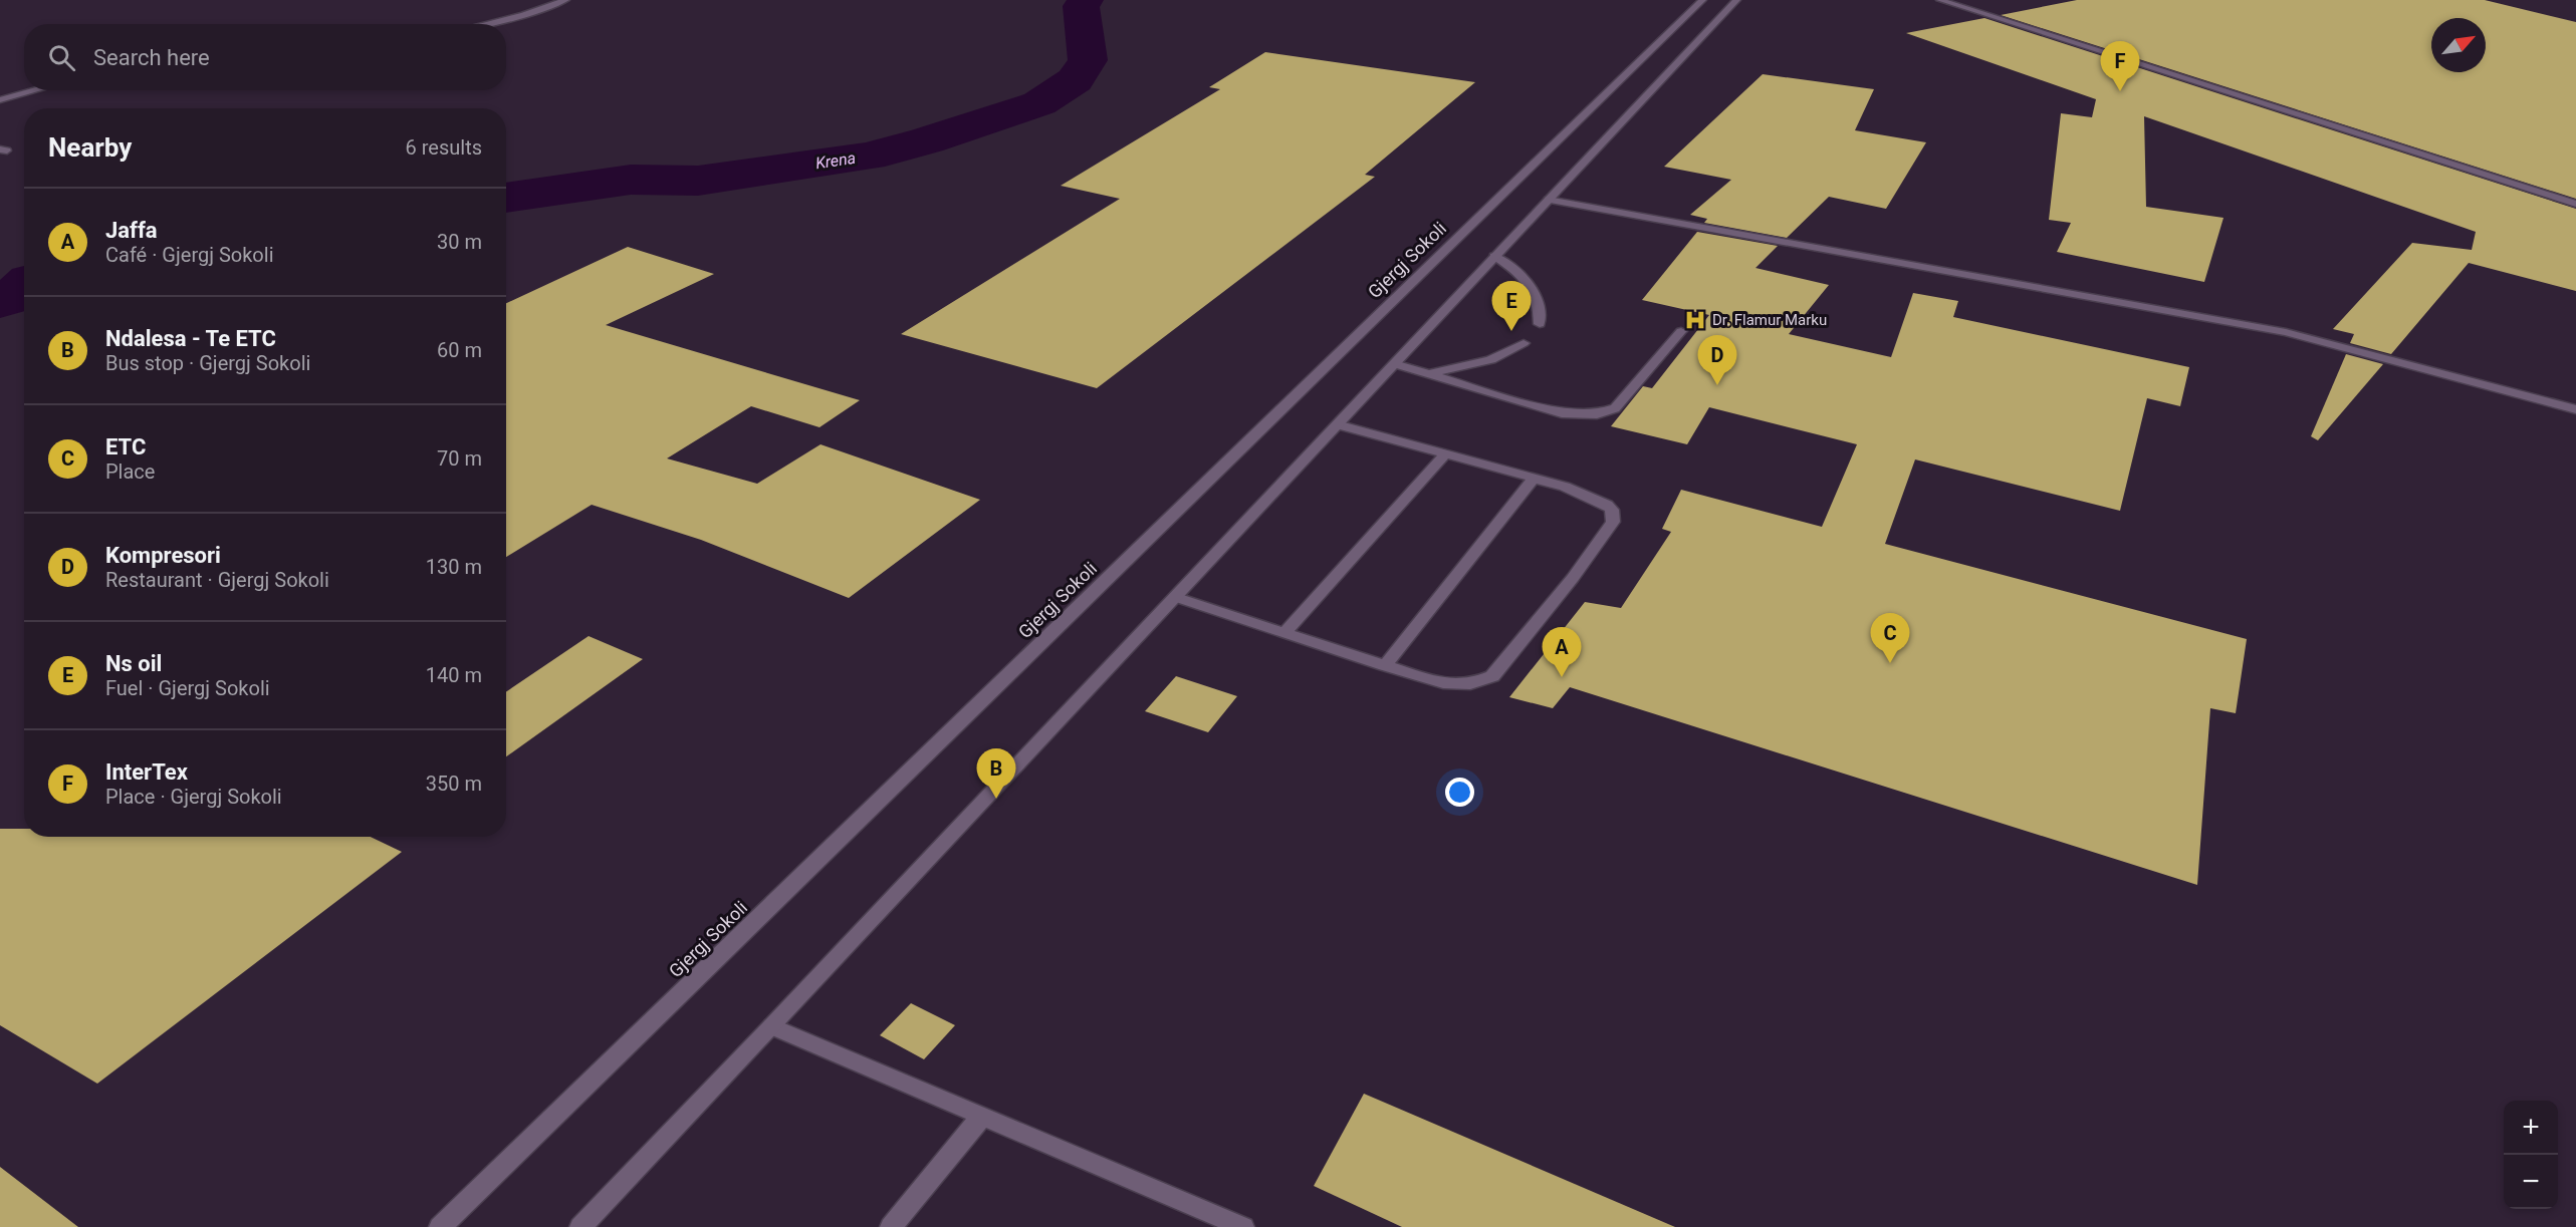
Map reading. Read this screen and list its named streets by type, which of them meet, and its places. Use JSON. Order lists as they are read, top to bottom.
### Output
{
  "streets": {
    "main road": ["Gjergj Sokoli"]
  },
  "water": ["Krena"],
  "places": {
    "hospital": ["Dr. Flamur Marku"]
  },
  "north": "top right",
  "page": {
    "search": "Search here",
    "pins": [
      "F",
      "E",
      "D",
      "C",
      "A",
      "B"
    ],
    "heading": ["Nearby", "6 results"],
    "list": [
      {
        "mark": "A",
        "name": "Jaffa",
        "note": "Café · Gjergj Sokoli",
        "value": "30 m"
      },
      {
        "mark": "B",
        "name": "Ndalesa - Te ETC",
        "note": "Bus stop · Gjergj Sokoli",
        "value": "60 m"
      },
      {
        "mark": "C",
        "name": "ETC",
        "note": "Place",
        "value": "70 m"
      },
      {
        "mark": "D",
        "name": "Kompresori",
        "note": "Restaurant · Gjergj Sokoli",
        "value": "130 m"
      },
      {
        "mark": "E",
        "name": "Ns oil",
        "note": "Fuel · Gjergj Sokoli",
        "value": "140 m"
      },
      {
        "mark": "F",
        "name": "InterTex",
        "note": "Place · Gjergj Sokoli",
        "value": "350 m"
      }
    ],
    "map_buttons": ["+", "−"]
  }
}
